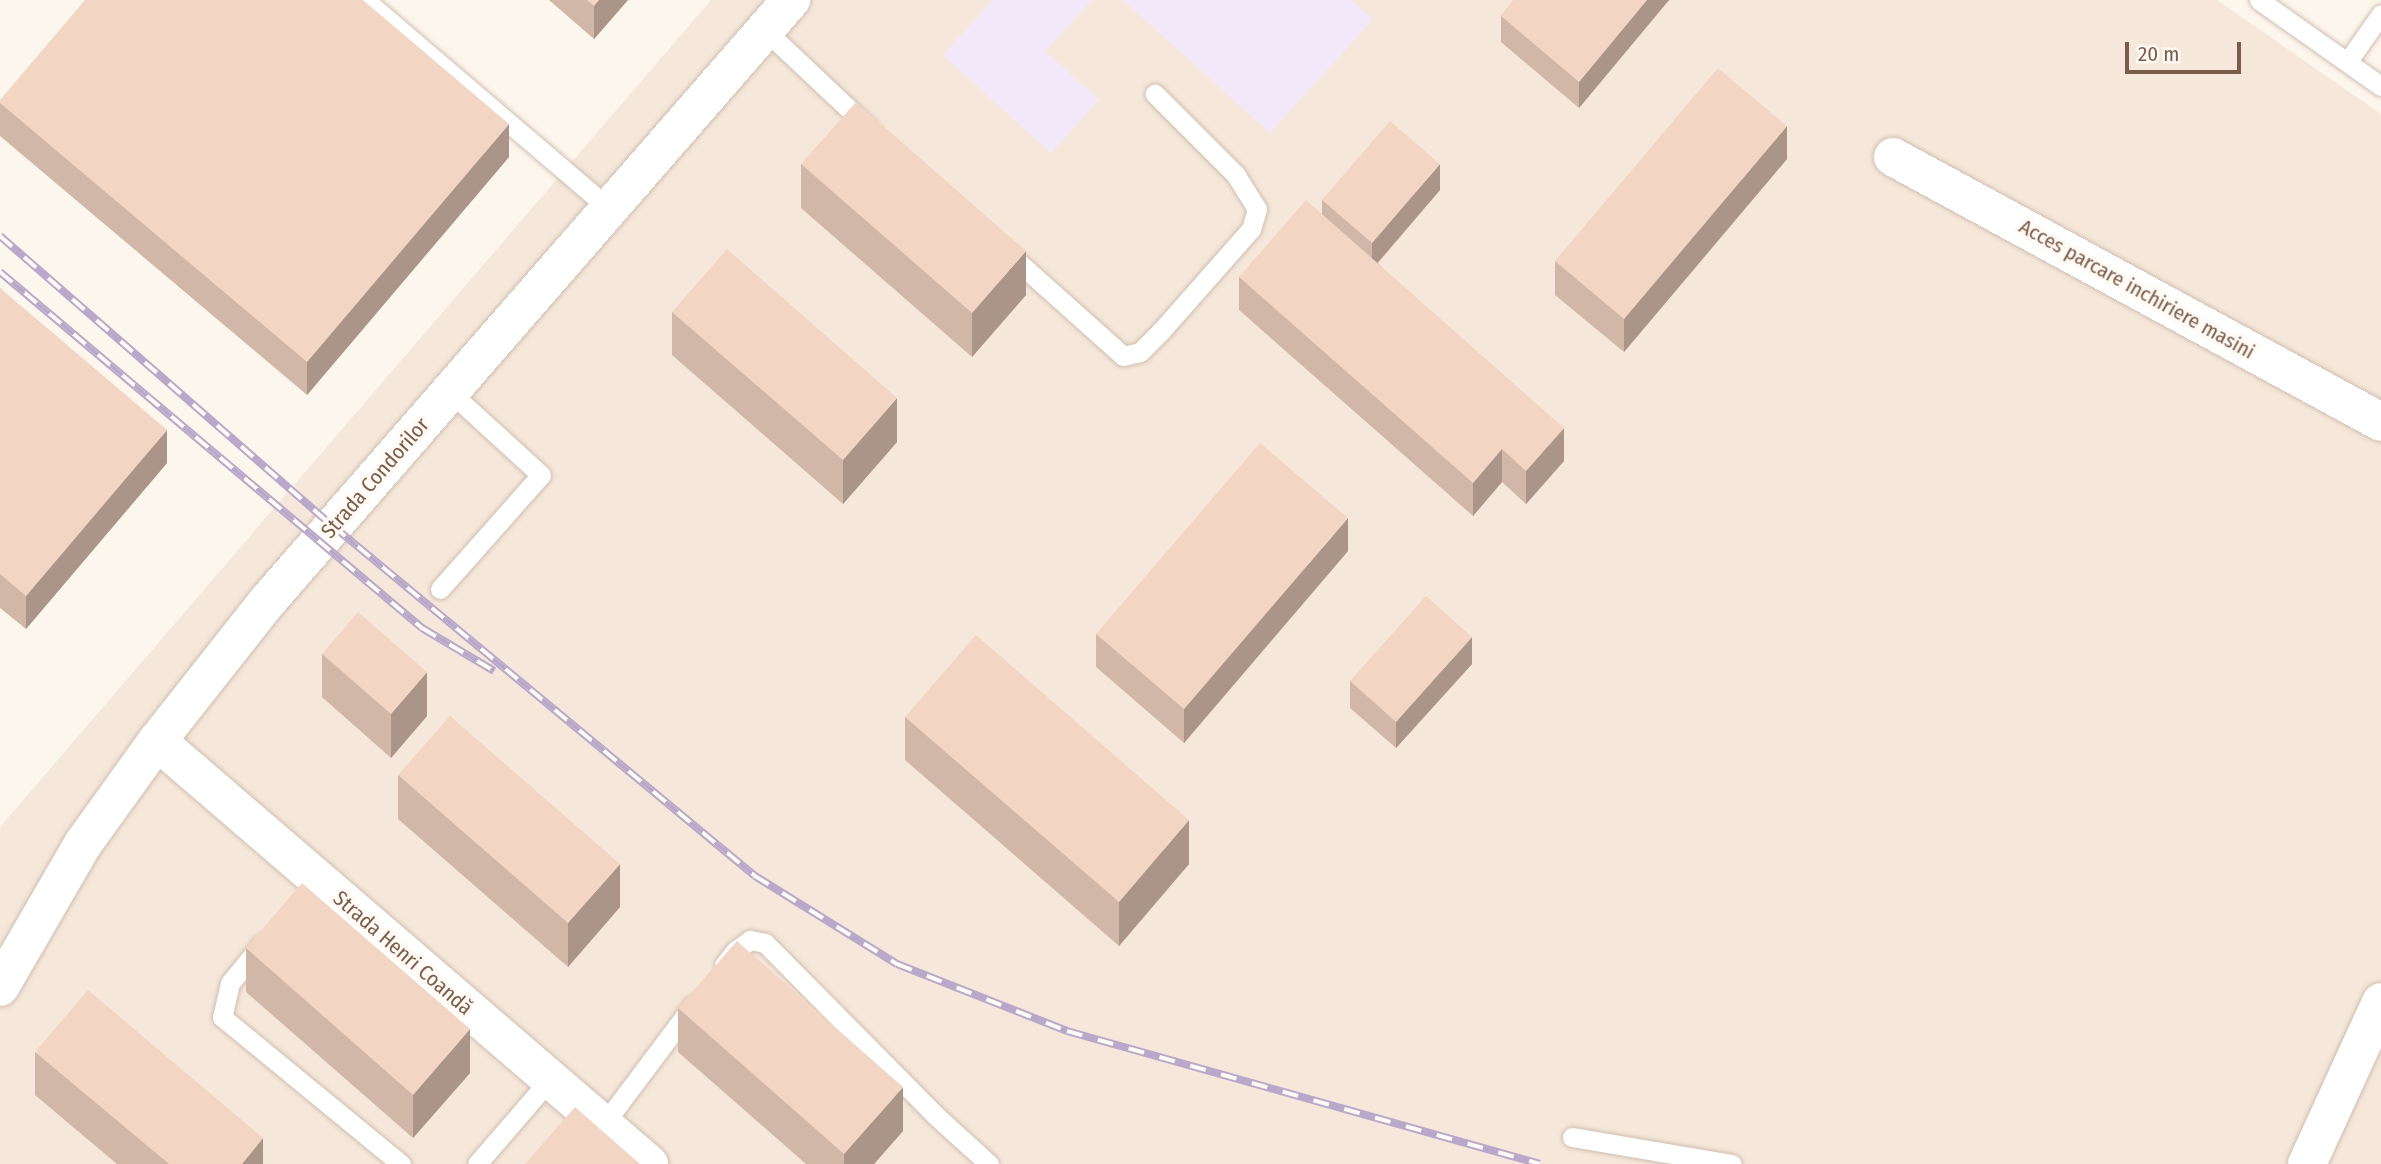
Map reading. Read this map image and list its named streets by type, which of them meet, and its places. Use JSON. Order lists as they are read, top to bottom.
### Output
{
  "streets": {
    "street": ["Acces parcare inchiriere masini", "Strada Condorilor", "Strada Henri Coandă"]
  },
  "crossings": [
    ["Strada Condorilor", "Strada Henri Coandă"]
  ],
  "scale_bar": "20 m"
}
